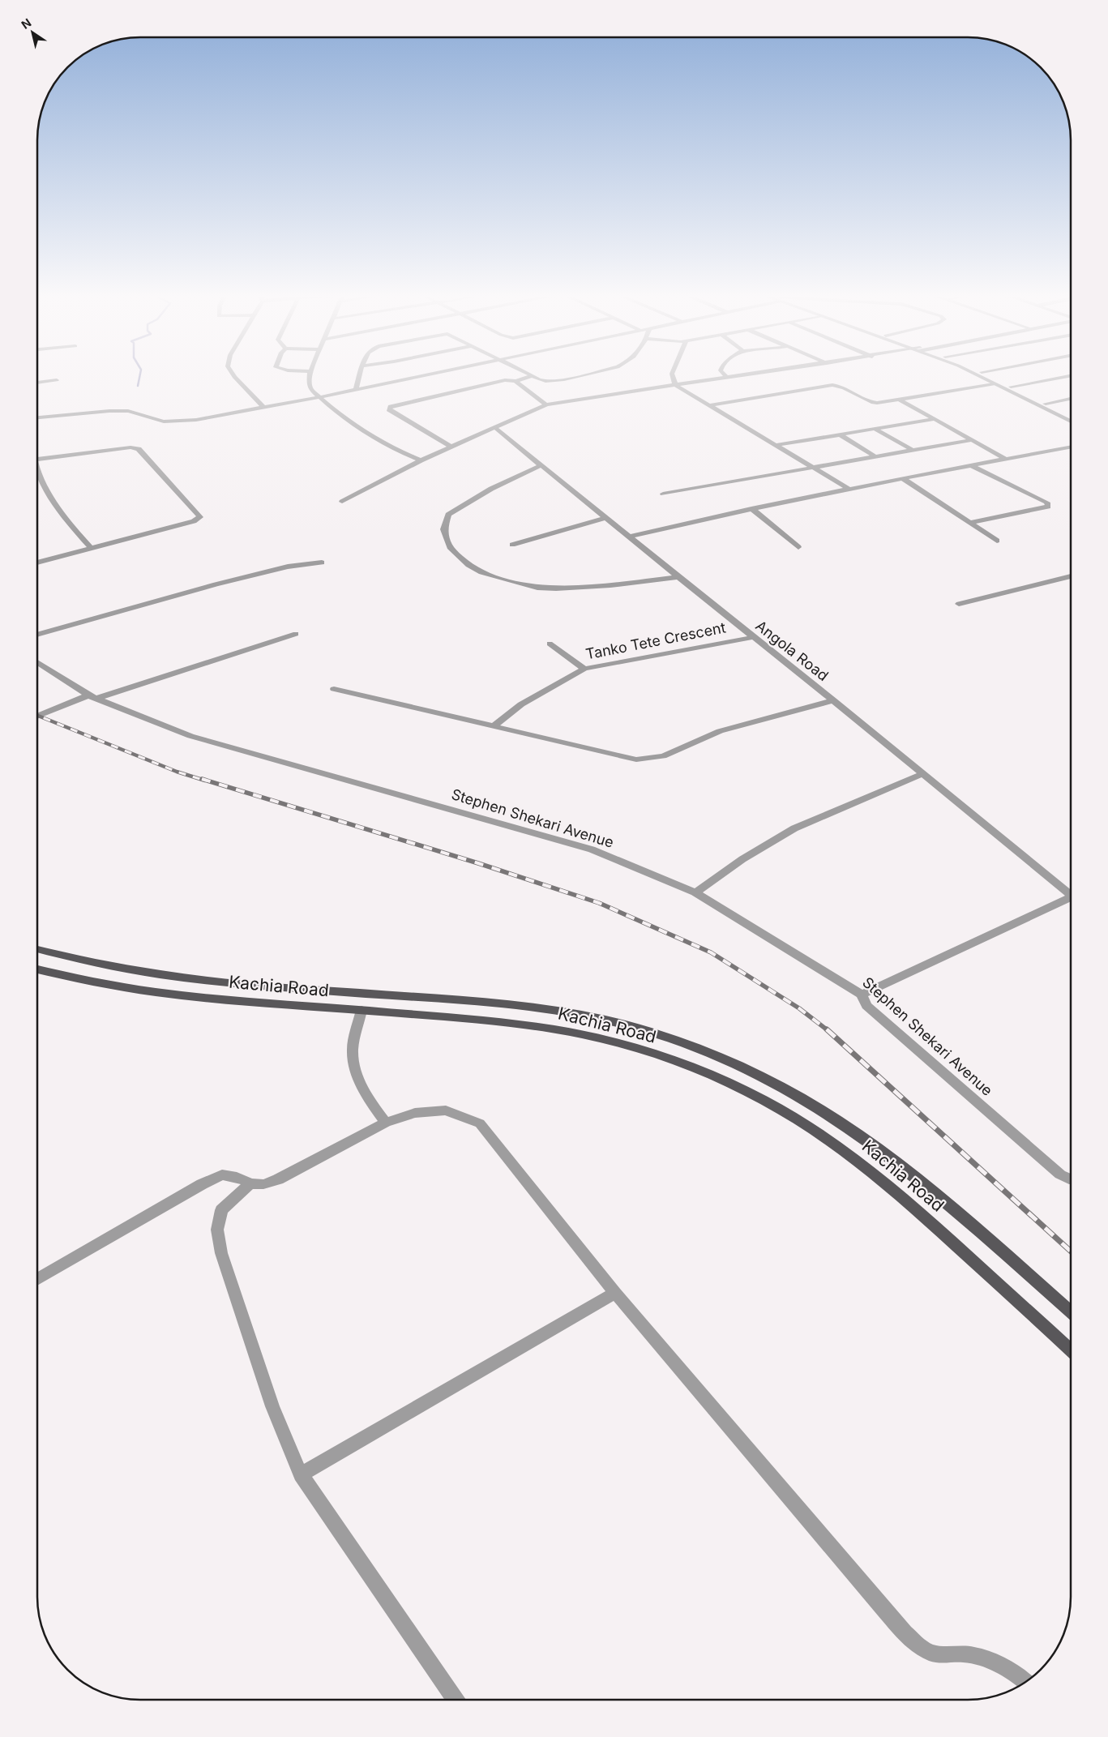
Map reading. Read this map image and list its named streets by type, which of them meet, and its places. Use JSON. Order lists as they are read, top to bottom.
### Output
{
  "streets": {
    "main road": ["Kachia Road"],
    "street": ["Tanko Tete Crescent", "Angola Road", "Stephen Shekari Avenue"]
  },
  "crossings": [
    ["Tanko Tete Crescent", "Angola Road"]
  ],
  "north": "top left"
}
